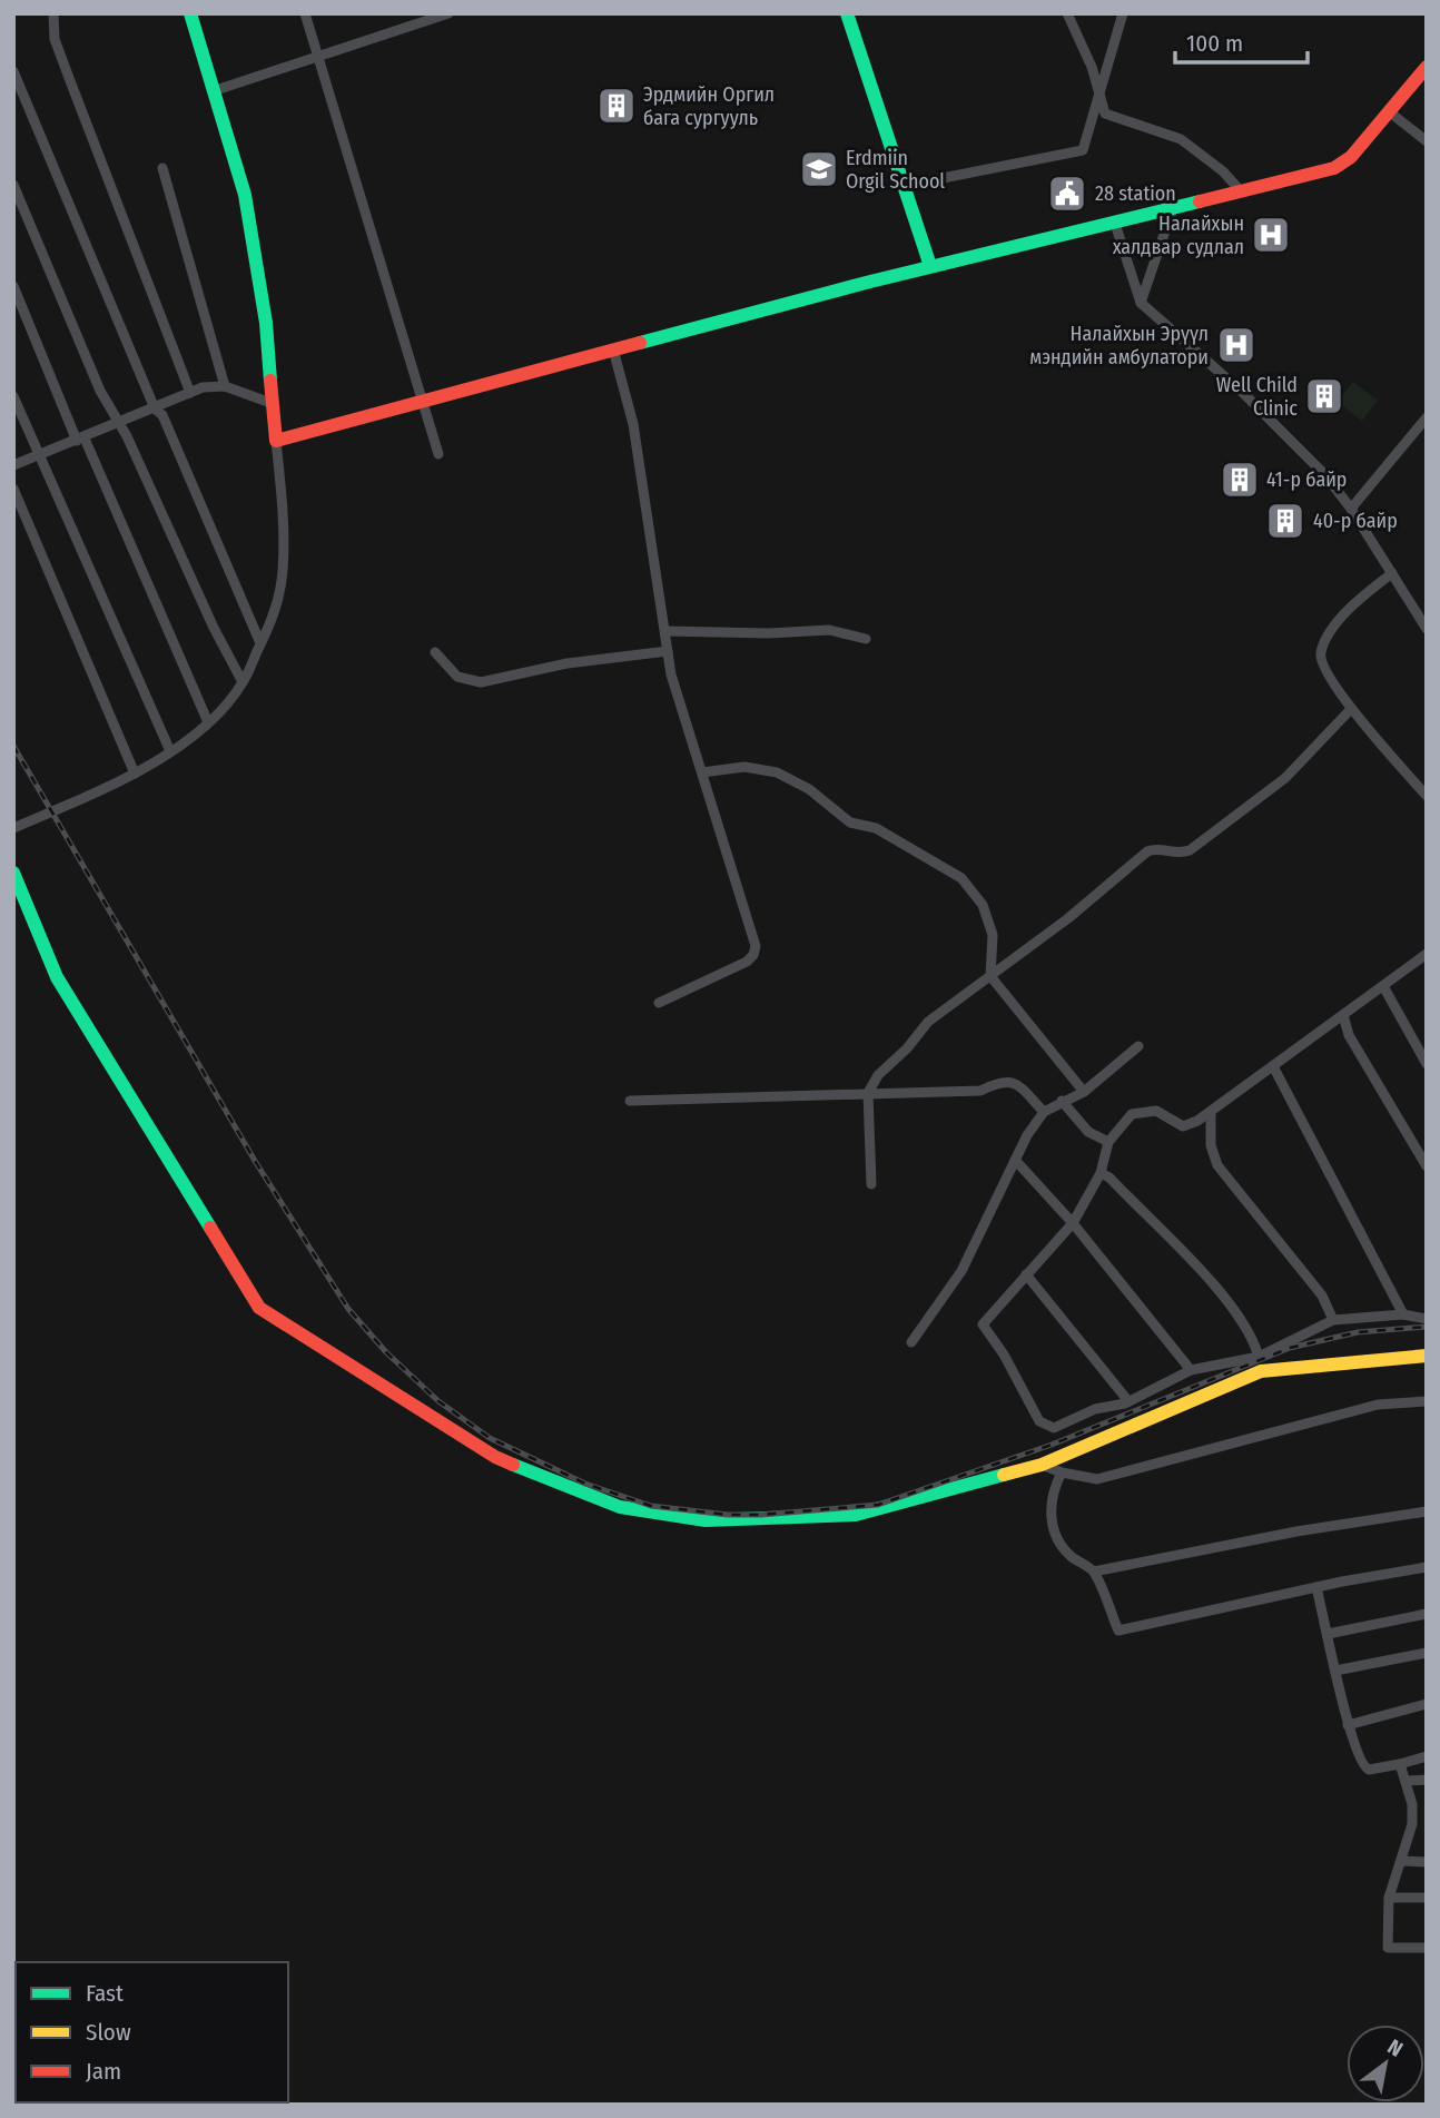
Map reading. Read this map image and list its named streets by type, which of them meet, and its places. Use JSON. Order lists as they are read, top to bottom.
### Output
{
  "places": {
    "building": [
      "Эрдмийн Оргил бага сургууль",
      "Well Child Clinic",
      "41-р байр",
      "40-р байр"
    ],
    "school or university": ["Erdmiin Orgil School"],
    "public building": ["28 station"],
    "hospital": ["Налайхын халдвар судлал", "Налайхын Эрүүл мэндийн амбулатори"]
  },
  "legend": ["Fast", "Slow", "Jam"],
  "scale_bar": "100 m",
  "north": "top right"
}
